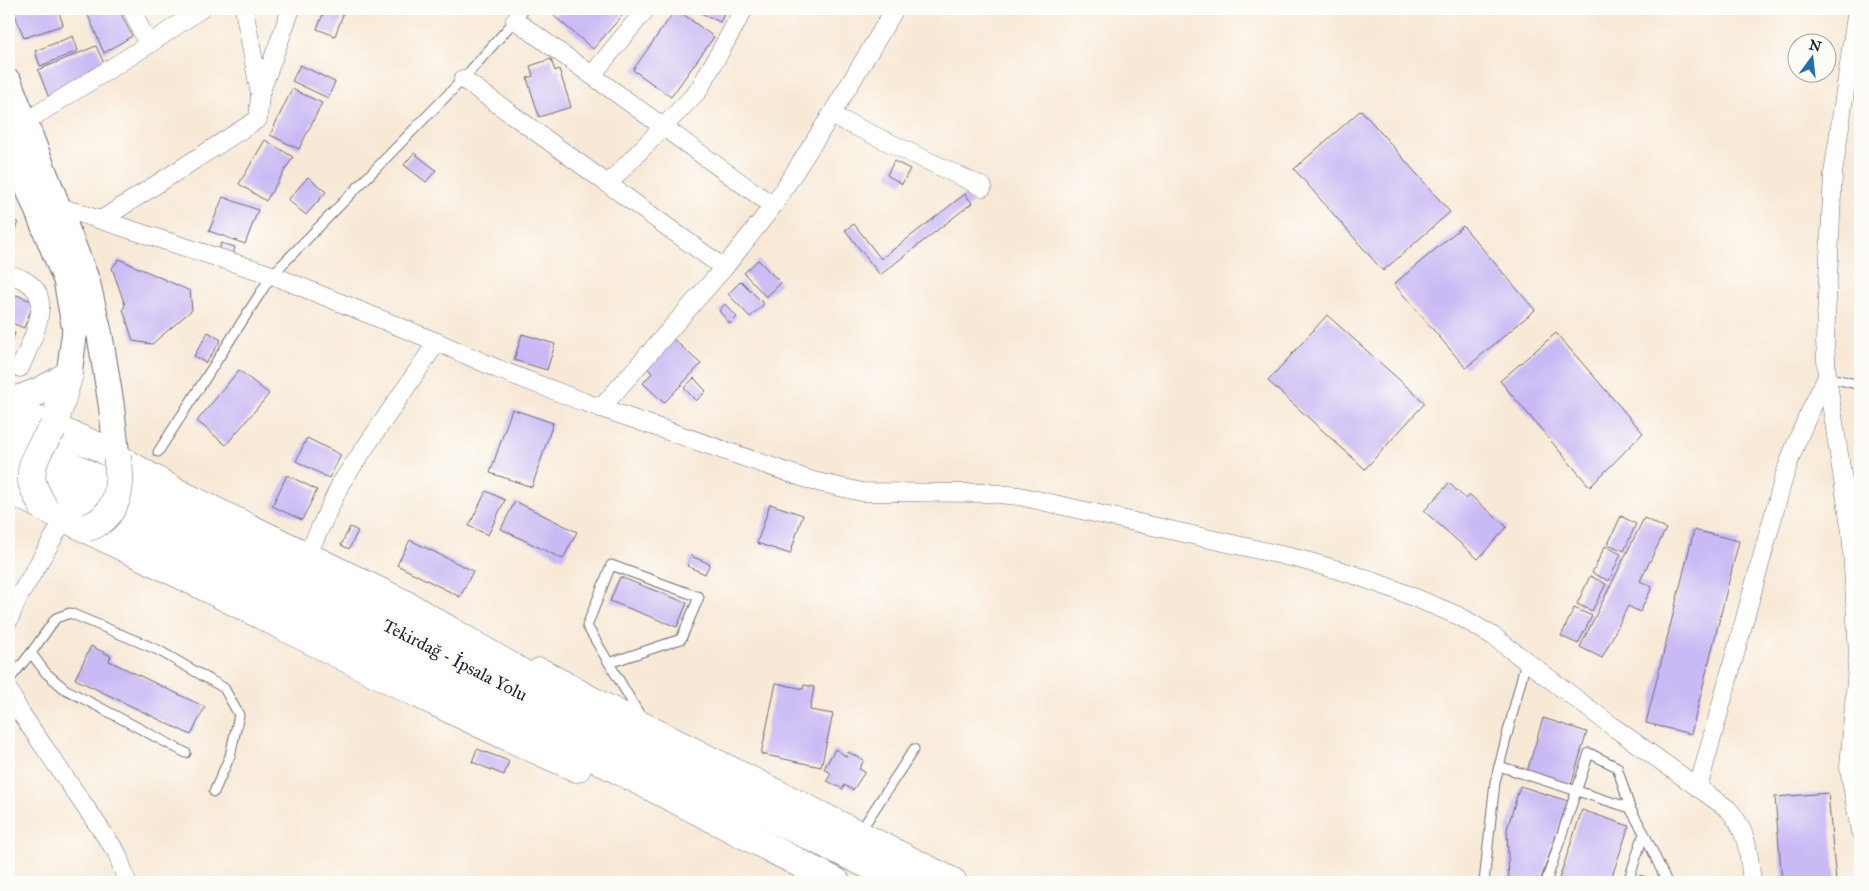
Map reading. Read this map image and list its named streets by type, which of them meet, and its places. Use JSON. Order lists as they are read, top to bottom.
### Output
{
  "streets": {
    "highway": ["Tekirdağ - İpsala Yolu"]
  },
  "north": "top"
}
